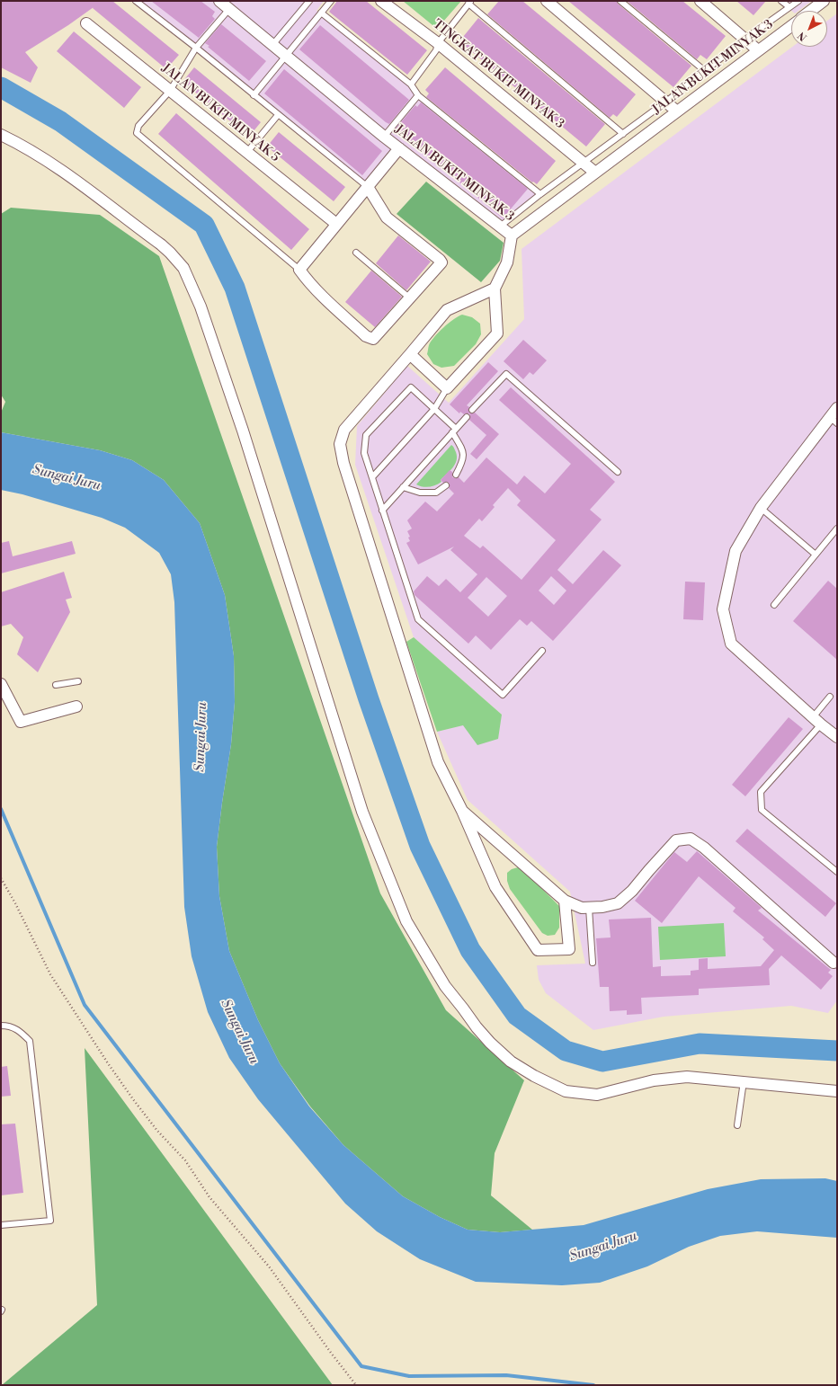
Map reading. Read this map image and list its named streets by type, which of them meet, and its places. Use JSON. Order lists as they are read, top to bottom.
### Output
{
  "streets": {
    "street": ["JALAN BUKIT MINYAK 3", "TINGKAT BUKIT MINYAK 3", "JALAN BUKIT MINYAK 5"]
  },
  "crossings": [
    ["JALAN BUKIT MINYAK 3", "TINGKAT BUKIT MINYAK 3"]
  ],
  "water": ["Sungai Juru"],
  "north": "bottom left"
}
